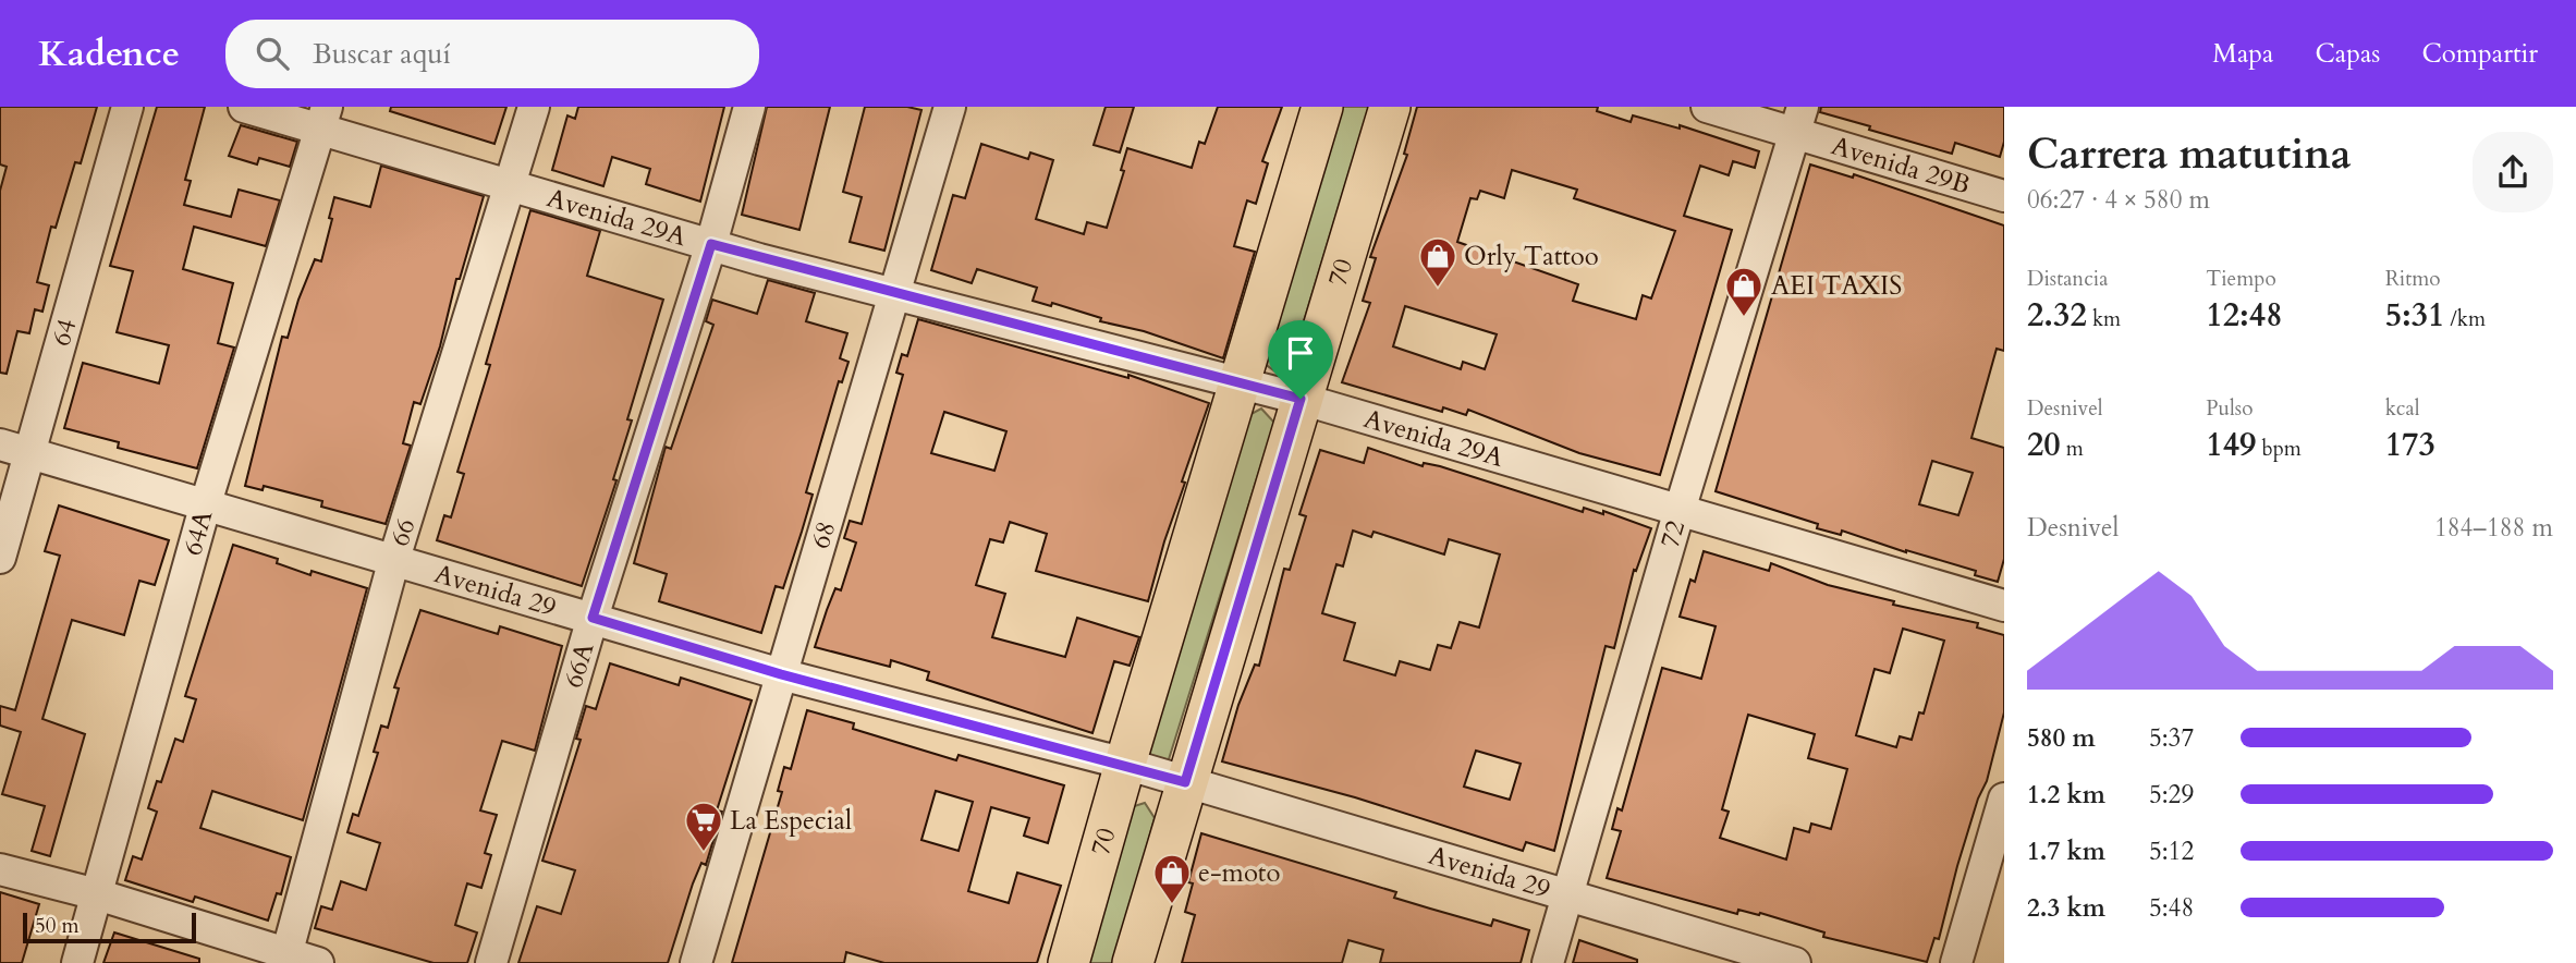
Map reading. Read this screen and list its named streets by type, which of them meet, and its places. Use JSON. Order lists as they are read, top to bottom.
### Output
{
  "streets": {
    "main road": ["70"],
    "street": [
      "Avenida 29B",
      "Avenida 29A",
      "64",
      "66",
      "64A",
      "72",
      "68",
      "Avenida 29",
      "66A"
    ]
  },
  "crossings": [
    ["Avenida 29B", "72"],
    ["Avenida 29A", "70"],
    ["Avenida 29A", "66"],
    ["Avenida 29A", "64A"],
    ["Avenida 29A", "72"],
    ["Avenida 29A", "68"],
    ["Avenida 29A", "66A"],
    ["70", "Avenida 29"],
    ["64", "Avenida 29"],
    ["66", "Avenida 29"],
    ["64A", "Avenida 29"],
    ["72", "Avenida 29"],
    ["68", "Avenida 29"],
    ["Avenida 29", "66A"]
  ],
  "places": {
    "shop": ["Orly Tattoo", "AEI TAXIS", "e-moto"],
    "supermarket": ["La Especial"]
  },
  "scale_bar": "50 m",
  "page": {
    "header": "Kadence",
    "search": "Buscar aquí",
    "nav": ["Mapa", "Capas", "Compartir"],
    "heading": ["Carrera matutina", "06:27 · 4 × 580 m"],
    "stats": [
      ["Distancia", "2.32 km"],
      ["Tiempo", "12:48"],
      ["Ritmo", "5:31 /km"],
      ["Desnivel", "20 m"],
      ["Pulso", "149 bpm"],
      ["kcal", "173"]
    ],
    "chart": ["Desnivel", "184–188 m"],
    "list": [
      {
        "name": "580 m",
        "note": "5:37"
      },
      {
        "name": "1.2 km",
        "note": "5:29"
      },
      {
        "name": "1.7 km",
        "note": "5:12"
      },
      {
        "name": "2.3 km",
        "note": "5:48"
      }
    ],
    "scale": "50 m"
  }
}
